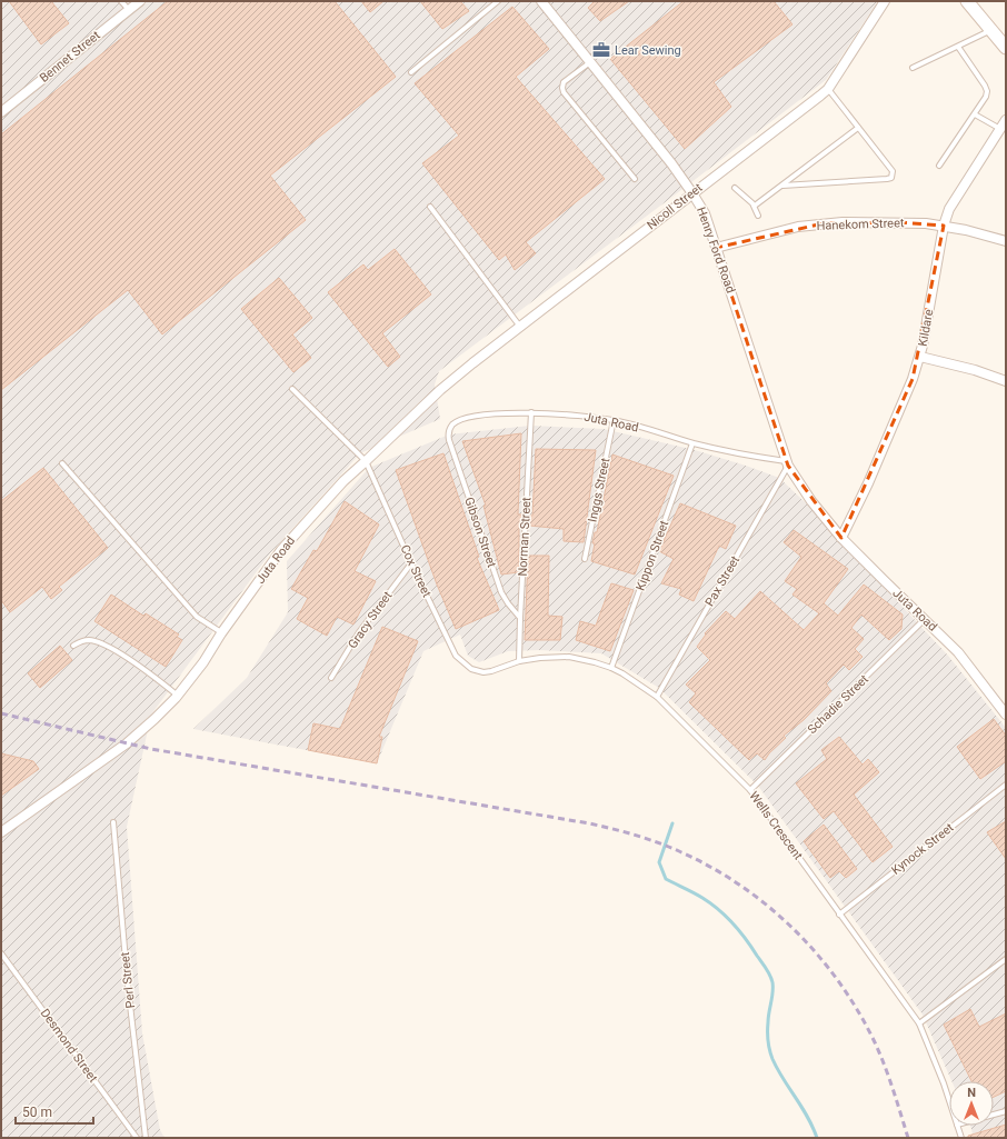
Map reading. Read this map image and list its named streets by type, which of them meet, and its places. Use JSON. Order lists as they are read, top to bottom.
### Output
{
  "streets": {
    "street": [
      "Bennet Street",
      "Nicoll Street",
      "Hanekom Street",
      "Henry Ford Road",
      "Kildare",
      "Juta Road"
    ],
    "lane": [
      "Inggs Street",
      "Gibson Street",
      "Norman Street",
      "Kippon Street",
      "Cox Street",
      "Pax Street",
      "Gracy Street",
      "Schadie Street",
      "Wells Crescent",
      "Kynock Street",
      "Perl Street",
      "Desmond Street"
    ]
  },
  "crossings": [
    ["Nicoll Street", "Henry Ford Road"],
    ["Nicoll Street", "Juta Road"],
    ["Hanekom Street", "Henry Ford Road"],
    ["Hanekom Street", "Kildare"],
    ["Henry Ford Road", "Juta Road"],
    ["Henry Ford Road", "Pax Street"],
    ["Kildare", "Juta Road"],
    ["Juta Road", "Inggs Street"],
    ["Juta Road", "Gibson Street"],
    ["Juta Road", "Norman Street"],
    ["Juta Road", "Kippon Street"],
    ["Juta Road", "Cox Street"],
    ["Juta Road", "Pax Street"],
    ["Juta Road", "Schadie Street"],
    ["Gibson Street", "Norman Street"],
    ["Norman Street", "Wells Crescent"],
    ["Kippon Street", "Wells Crescent"],
    ["Cox Street", "Gracy Street"],
    ["Cox Street", "Wells Crescent"],
    ["Pax Street", "Wells Crescent"],
    ["Schadie Street", "Wells Crescent"],
    ["Wells Crescent", "Kynock Street"]
  ],
  "places": {
    "office": ["Lear Sewing"]
  },
  "scale_bar": "50 m",
  "north": "top"
}
